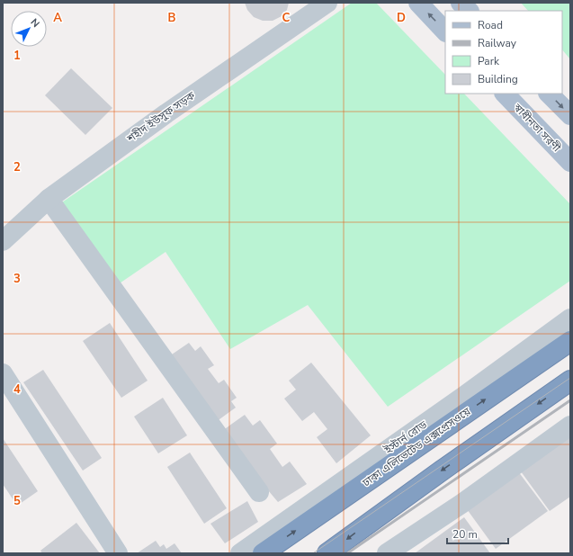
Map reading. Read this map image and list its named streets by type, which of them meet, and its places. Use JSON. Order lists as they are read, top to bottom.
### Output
{
  "streets": {
    "highway": ["ঢাকা এলিভেটেড এক্সপ্রেসওয়ে"],
    "main road": ["স্বাধীনতা সরণী"],
    "street": ["শহীদ ইউসুফ সড়ক", "ইস্টার্ন রোড"]
  },
  "legend": [
    "Road",
    "Railway",
    "Park",
    "Building"
  ],
  "scale_bar": "20 m",
  "north": "top right",
  "grid": {
    "columns": [
      "A",
      "B",
      "C",
      "D"
    ],
    "rows": [
      "1",
      "2",
      "3",
      "4",
      "5"
    ]
  }
}
